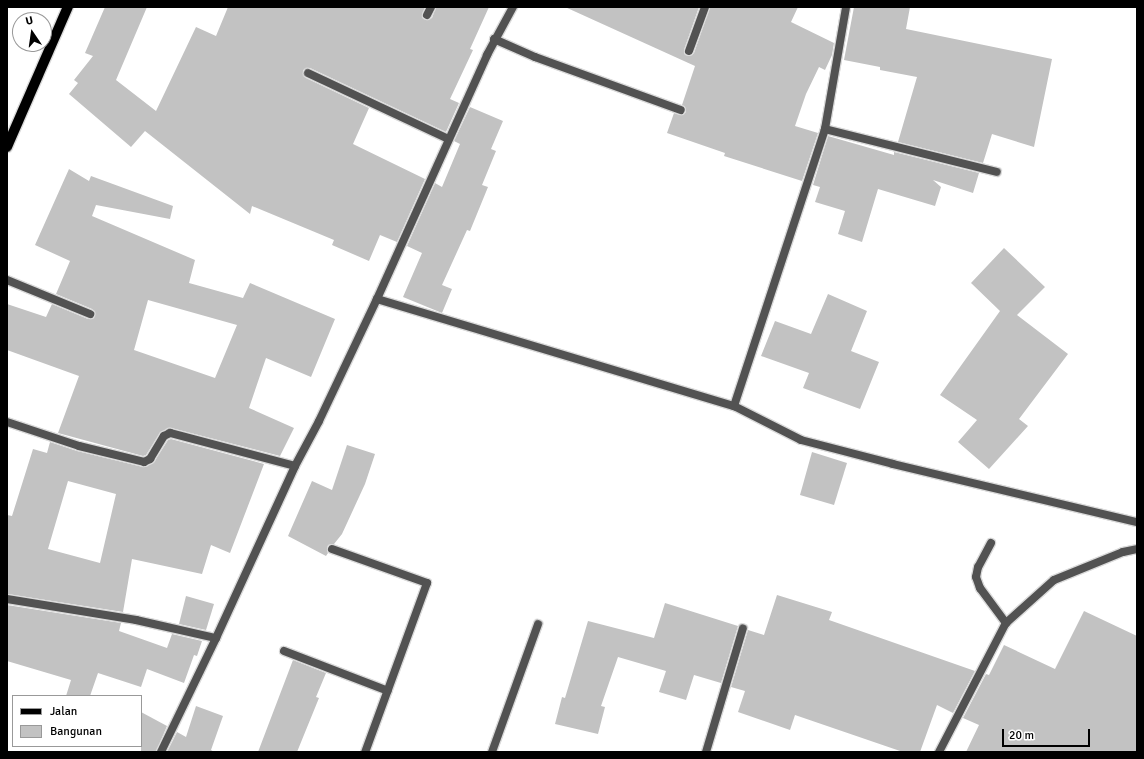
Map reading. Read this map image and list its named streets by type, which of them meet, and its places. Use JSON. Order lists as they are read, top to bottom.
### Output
{
  "legend": ["Jalan", "Bangunan"],
  "scale_bar": "20 m",
  "north": "top"
}
